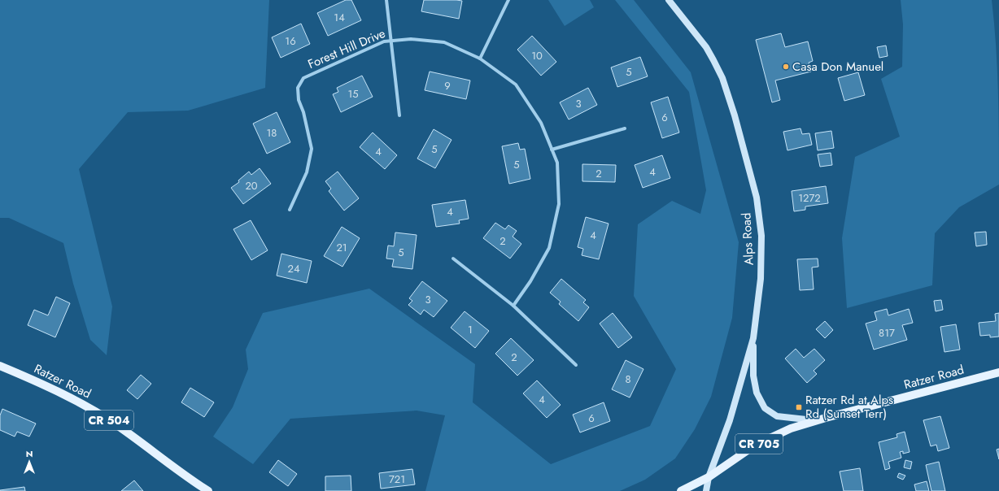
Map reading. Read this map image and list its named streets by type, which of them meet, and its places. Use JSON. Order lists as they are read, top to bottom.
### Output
{
  "streets": {
    "main road": [
      "Alps Road",
      "Ratzer Road",
      "CR 504",
      "CR 705"
    ],
    "street": ["Forest Hill Drive"]
  },
  "crossings": [
    ["Alps Road", "Ratzer Road"]
  ],
  "places": {
    "other": ["Casa Don Manuel"],
    "transit": ["Ratzer Rd at Alps Rd (Sunset Terr)"]
  },
  "house_numbers": [
    "14",
    "16",
    "10",
    "5",
    "9",
    "15",
    "3",
    "6",
    "18",
    "5",
    "4",
    "5",
    "4",
    "2",
    "20",
    "1272",
    "4",
    "4",
    "2",
    "21",
    "5",
    "24",
    "3",
    "1",
    "817",
    "2",
    "8",
    "4",
    "6",
    "721"
  ],
  "north": "top"
}
